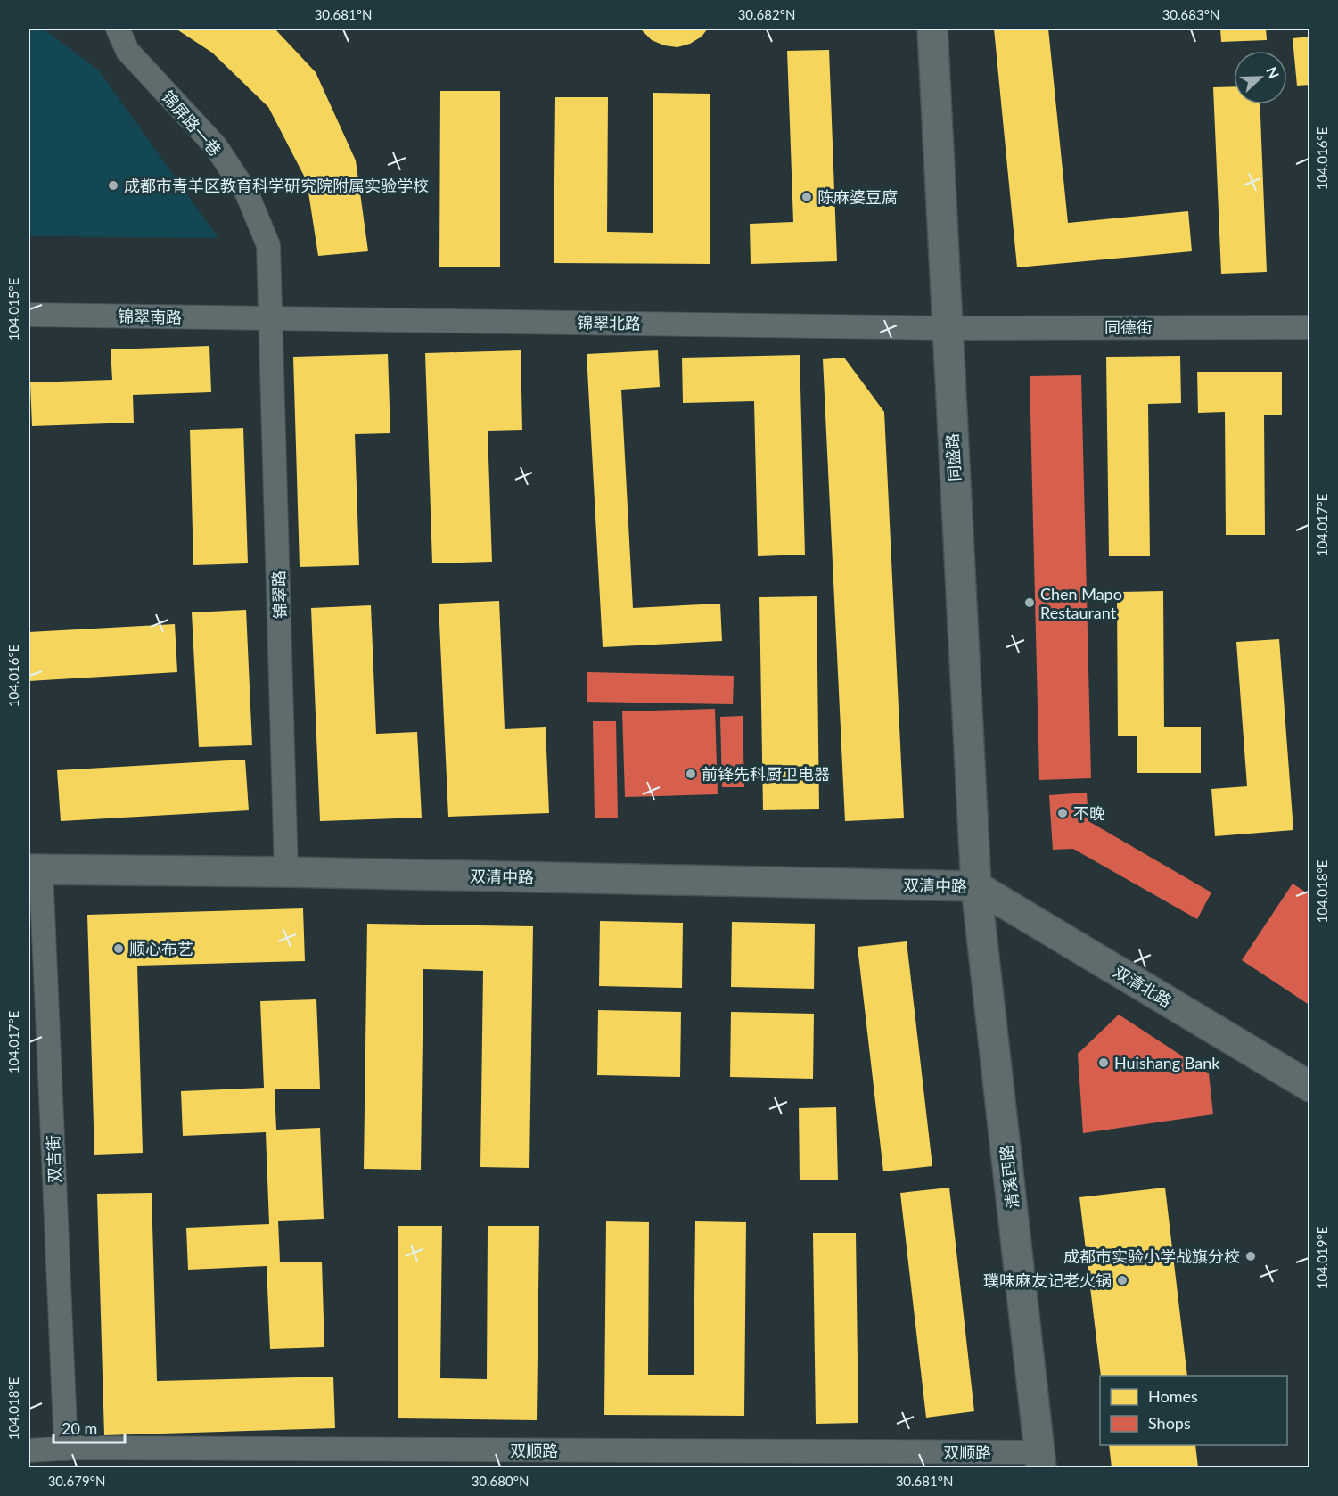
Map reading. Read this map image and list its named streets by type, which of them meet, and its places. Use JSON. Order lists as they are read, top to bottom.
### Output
{
  "streets": {
    "street": [
      "锦屏路一巷",
      "锦翠南路",
      "锦翠北路",
      "同德街",
      "同盛路",
      "锦翠路",
      "双清中路",
      "双清北路",
      "双吉街",
      "清溪西路",
      "双顺路"
    ]
  },
  "crossings": [
    ["锦屏路一巷", "锦翠南路"],
    ["锦屏路一巷", "锦翠北路"],
    ["锦屏路一巷", "锦翠路"],
    ["锦翠南路", "锦翠北路"],
    ["锦翠南路", "锦翠路"],
    ["锦翠北路", "同德街"],
    ["锦翠北路", "同盛路"],
    ["锦翠北路", "锦翠路"],
    ["同德街", "同盛路"],
    ["同盛路", "双清中路"],
    ["同盛路", "双清北路"],
    ["同盛路", "清溪西路"],
    ["锦翠路", "双清中路"],
    ["双清中路", "双清北路"],
    ["双清中路", "双吉街"],
    ["双清中路", "清溪西路"],
    ["双清北路", "清溪西路"],
    ["双吉街", "双顺路"],
    ["清溪西路", "双顺路"]
  ],
  "places": [
    "成都市青羊区教育科学研究院附属实验学校",
    "陈麻婆豆腐",
    "Chen Mapo Restaurant",
    "前锋先科厨卫电器",
    "不晚",
    "顺心布艺",
    "Huishang Bank",
    "成都市实验小学战旗分校",
    "璞味麻友记老火锅"
  ],
  "legend": ["Homes", "Shops"],
  "scale_bar": "20 m",
  "north": "right",
  "coordinates": [
    "30.681°N",
    "30.682°N",
    "30.683°N",
    "104.016°E",
    "104.015°E",
    "104.017°E",
    "104.018°E",
    "104.019°E",
    "30.679°N",
    "30.680°N"
  ]
}
